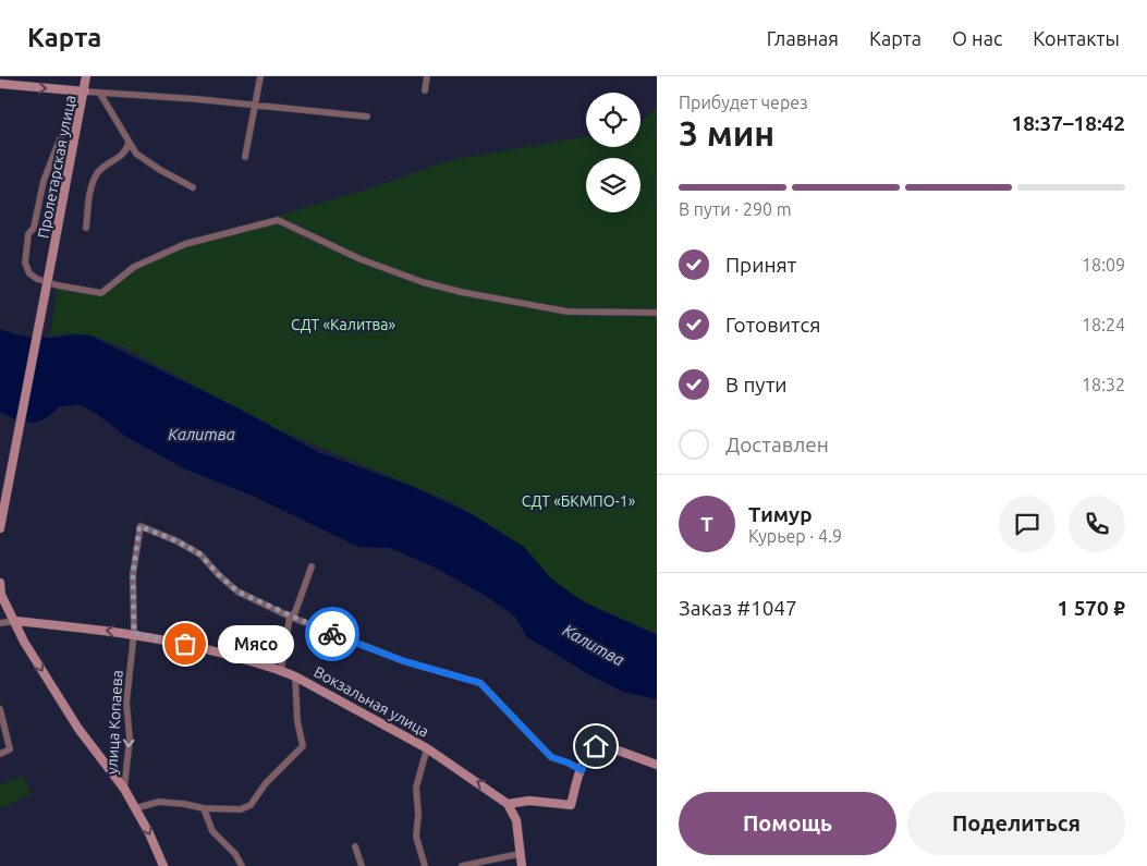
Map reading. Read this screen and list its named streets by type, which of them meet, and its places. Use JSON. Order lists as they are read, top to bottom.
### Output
{
  "streets": {
    "main road": ["Пролетарская улица", "Вокзальная улица", "улица Копаева"]
  },
  "crossings": [
    ["Вокзальная улица", "улица Копаева"]
  ],
  "one_way": ["Вокзальная улица", "улица Копаева"],
  "water": ["Калитва"],
  "parks": ["СДТ «Калитва»", "СДТ «БКМПО-1»"],
  "places": ["Мясо"],
  "page": {
    "header": "Карта",
    "nav": [
      "Главная",
      "Карта",
      "О нас",
      "Контакты"
    ],
    "heading": ["3 мин", "Прибудет через", "18:37–18:42"],
    "panel": [
      "Тимур",
      "Курьер · 4.9",
      "Заказ #1047",
      "1 570 ₽"
    ],
    "bar": "В пути · 290 m",
    "list": [
      ["Принят", "18:09"],
      ["Готовится", "18:24"],
      ["В пути", "18:32"],
      "Доставлен"
    ],
    "round": "Т",
    "bubble": "Мясо",
    "buttons": ["Помощь", "Поделиться"]
  }
}
